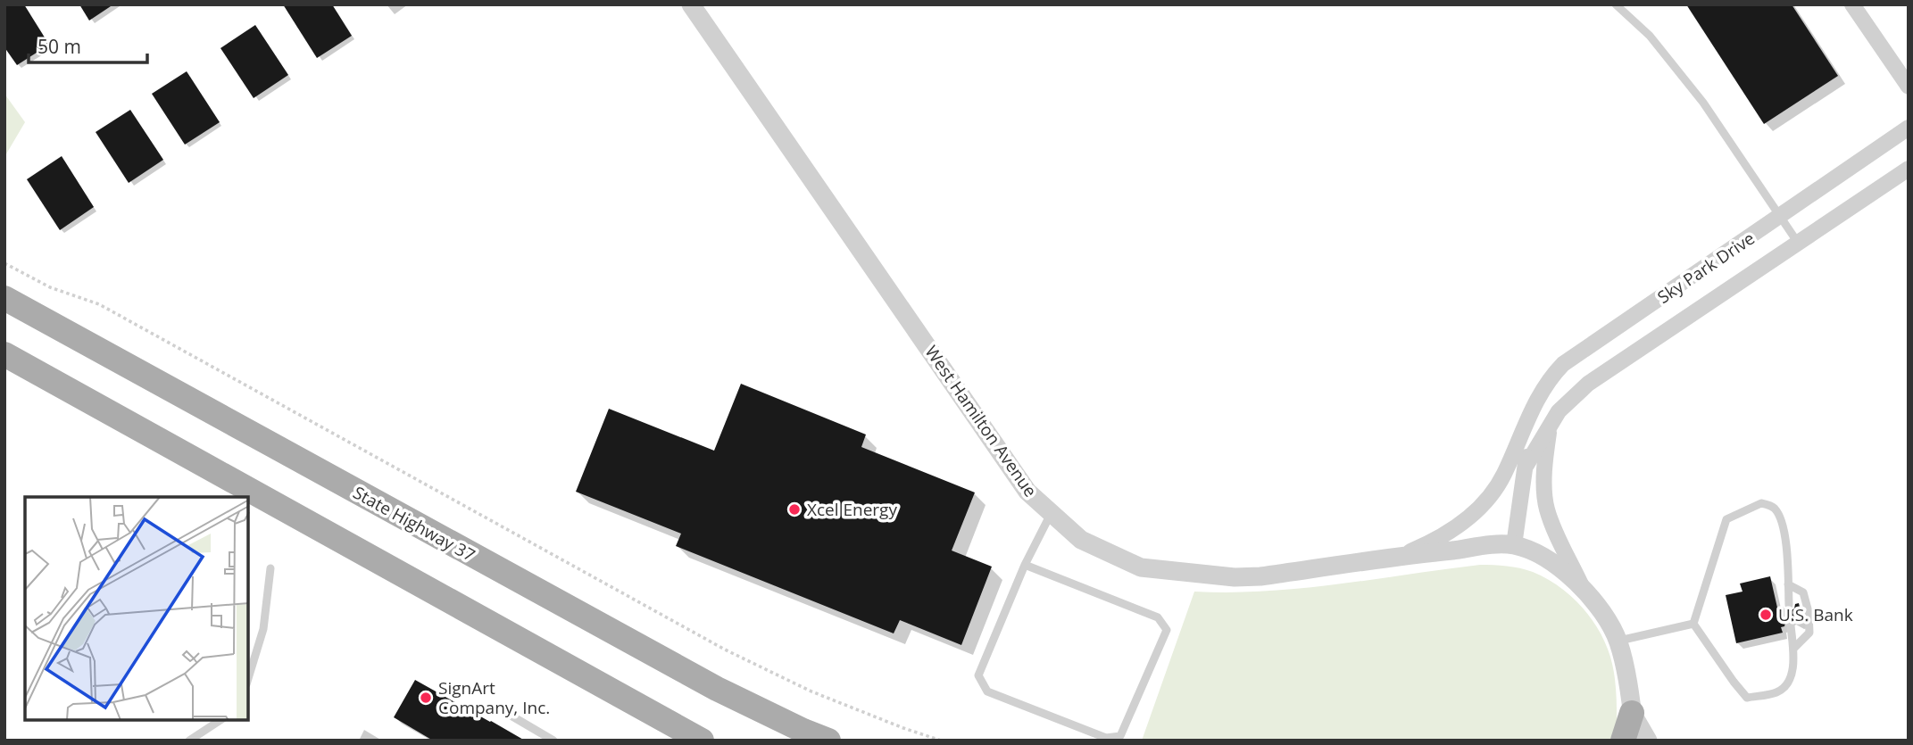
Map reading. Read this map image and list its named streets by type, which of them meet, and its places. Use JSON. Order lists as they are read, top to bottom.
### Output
{
  "streets": {
    "main road": ["State Highway 37"],
    "street": ["Sky Park Drive", "West Hamilton Avenue"]
  },
  "crossings": [
    ["Sky Park Drive", "West Hamilton Avenue"]
  ],
  "places": ["Xcel Energy", "U.S. Bank", "SignArt Company, Inc."],
  "scale_bar": "50 m"
}
